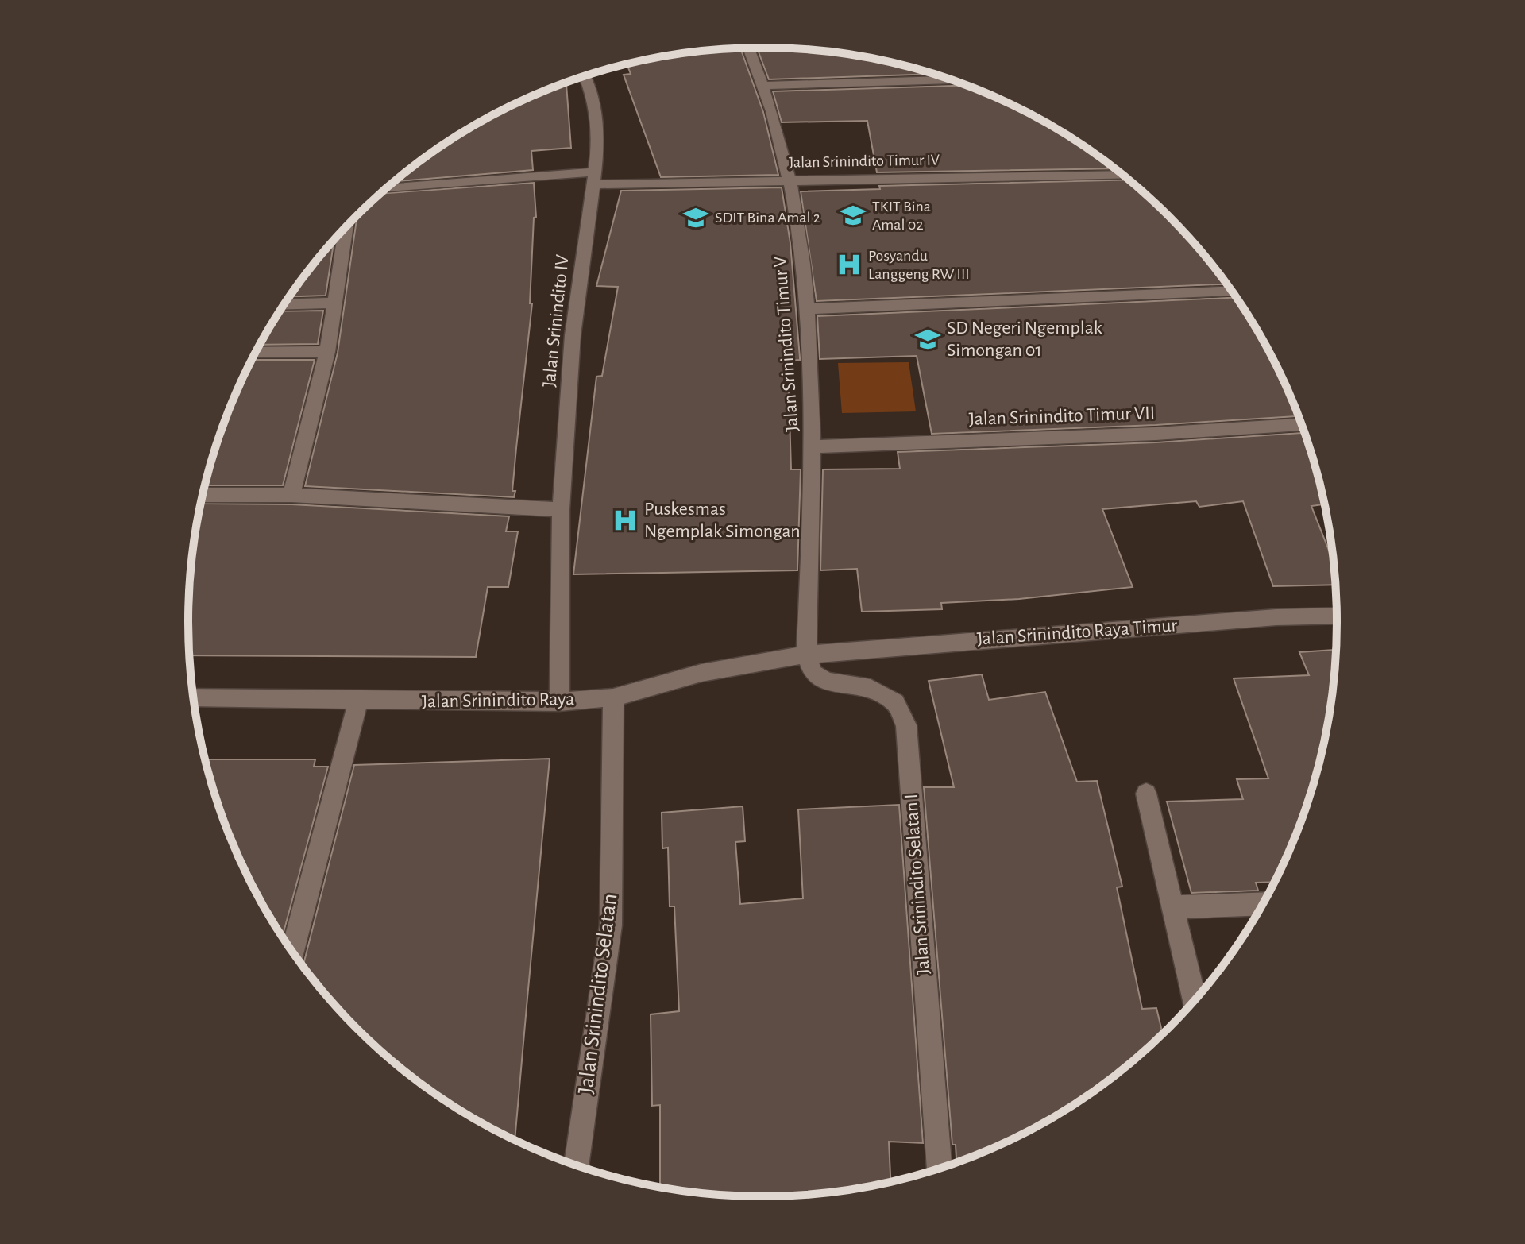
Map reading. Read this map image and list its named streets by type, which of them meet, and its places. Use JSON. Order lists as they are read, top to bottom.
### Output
{
  "streets": {
    "street": [
      "Jalan Srinindito Timur IV",
      "Jalan Srinindito IV",
      "Jalan Srinindito Timur V",
      "Jalan Srinindito Timur VII",
      "Jalan Srinindito Raya Timur",
      "Jalan Srinindito Raya",
      "Jalan Srinindito Selatan I",
      "Jalan Srinindito Selatan"
    ]
  },
  "crossings": [
    ["Jalan Srinindito Timur IV", "Jalan Srinindito IV"],
    ["Jalan Srinindito Timur IV", "Jalan Srinindito Timur V"],
    ["Jalan Srinindito IV", "Jalan Srinindito Raya"],
    ["Jalan Srinindito Timur V", "Jalan Srinindito Timur VII"],
    ["Jalan Srinindito Timur V", "Jalan Srinindito Raya Timur"],
    ["Jalan Srinindito Timur V", "Jalan Srinindito Raya"],
    ["Jalan Srinindito Timur V", "Jalan Srinindito Selatan I"],
    ["Jalan Srinindito Raya Timur", "Jalan Srinindito Raya"],
    ["Jalan Srinindito Raya Timur", "Jalan Srinindito Selatan I"],
    ["Jalan Srinindito Raya", "Jalan Srinindito Selatan I"],
    ["Jalan Srinindito Raya", "Jalan Srinindito Selatan"]
  ],
  "places": {
    "school or university": ["TKIT Bina Amal 02", "SDIT Bina Amal 2", "SD Negeri Ngemplak Simongan 01"],
    "hospital": ["Posyandu Langgeng RW III", "Puskesmas Ngemplak Simongan"]
  }
}
